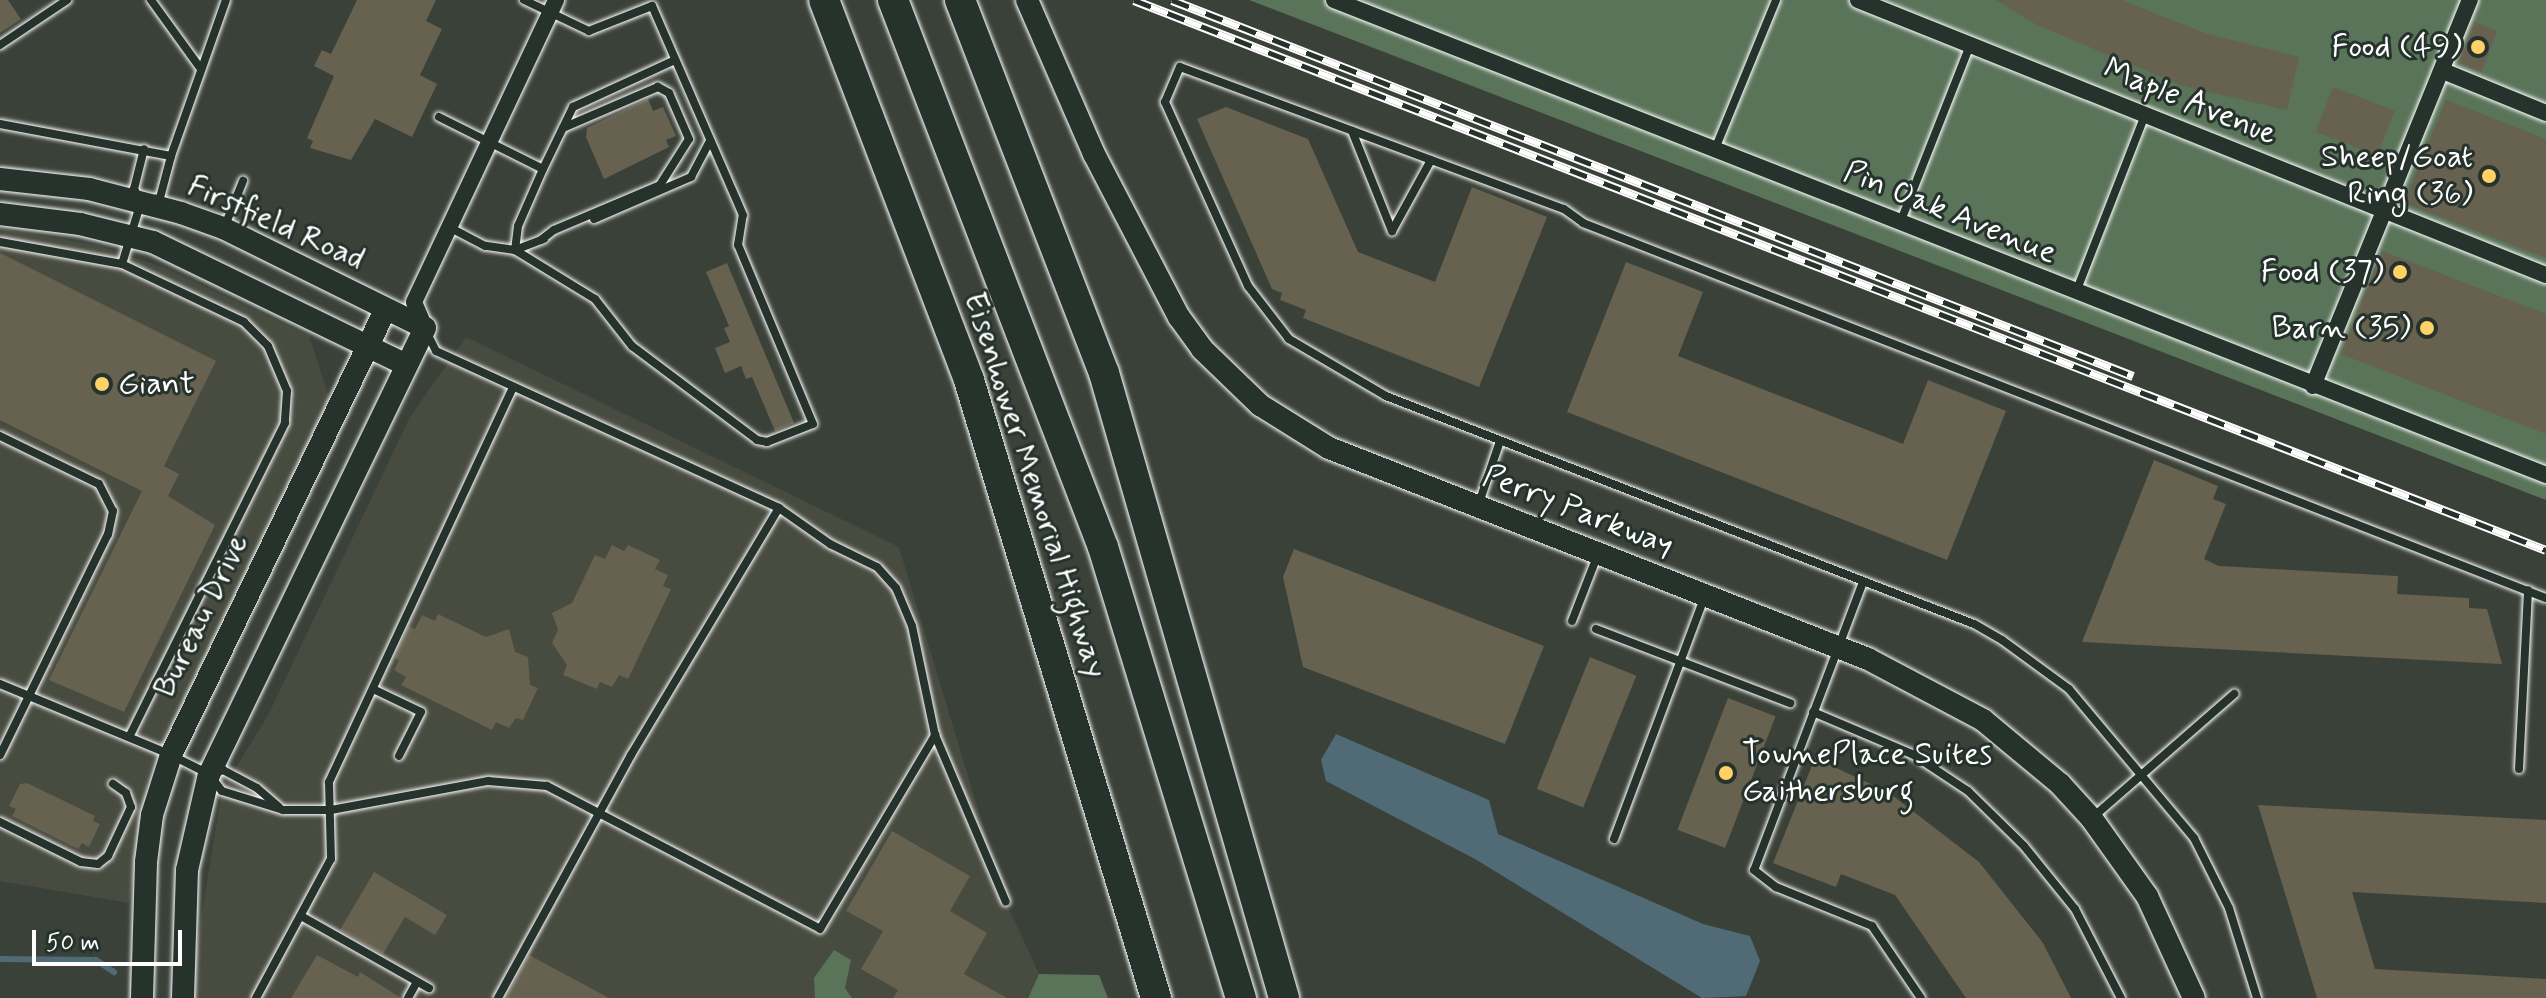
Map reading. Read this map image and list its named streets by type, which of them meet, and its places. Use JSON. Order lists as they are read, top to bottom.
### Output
{
  "streets": {
    "highway": ["Eisenhower Memorial Highway"],
    "street": [
      "Maple Avenue",
      "Pin Oak Avenue",
      "Firstfield Road",
      "Perry Parkway",
      "Bureau Drive"
    ]
  },
  "crossings": [
    ["Firstfield Road", "Bureau Drive"]
  ],
  "places": [
    "Food (49)",
    "Sheep/Goat Ring (36)",
    "Food (37)",
    "Barn (35)",
    "Giant",
    "TownePlace Suites Gaithersburg"
  ],
  "scale_bar": "50 m"
}
